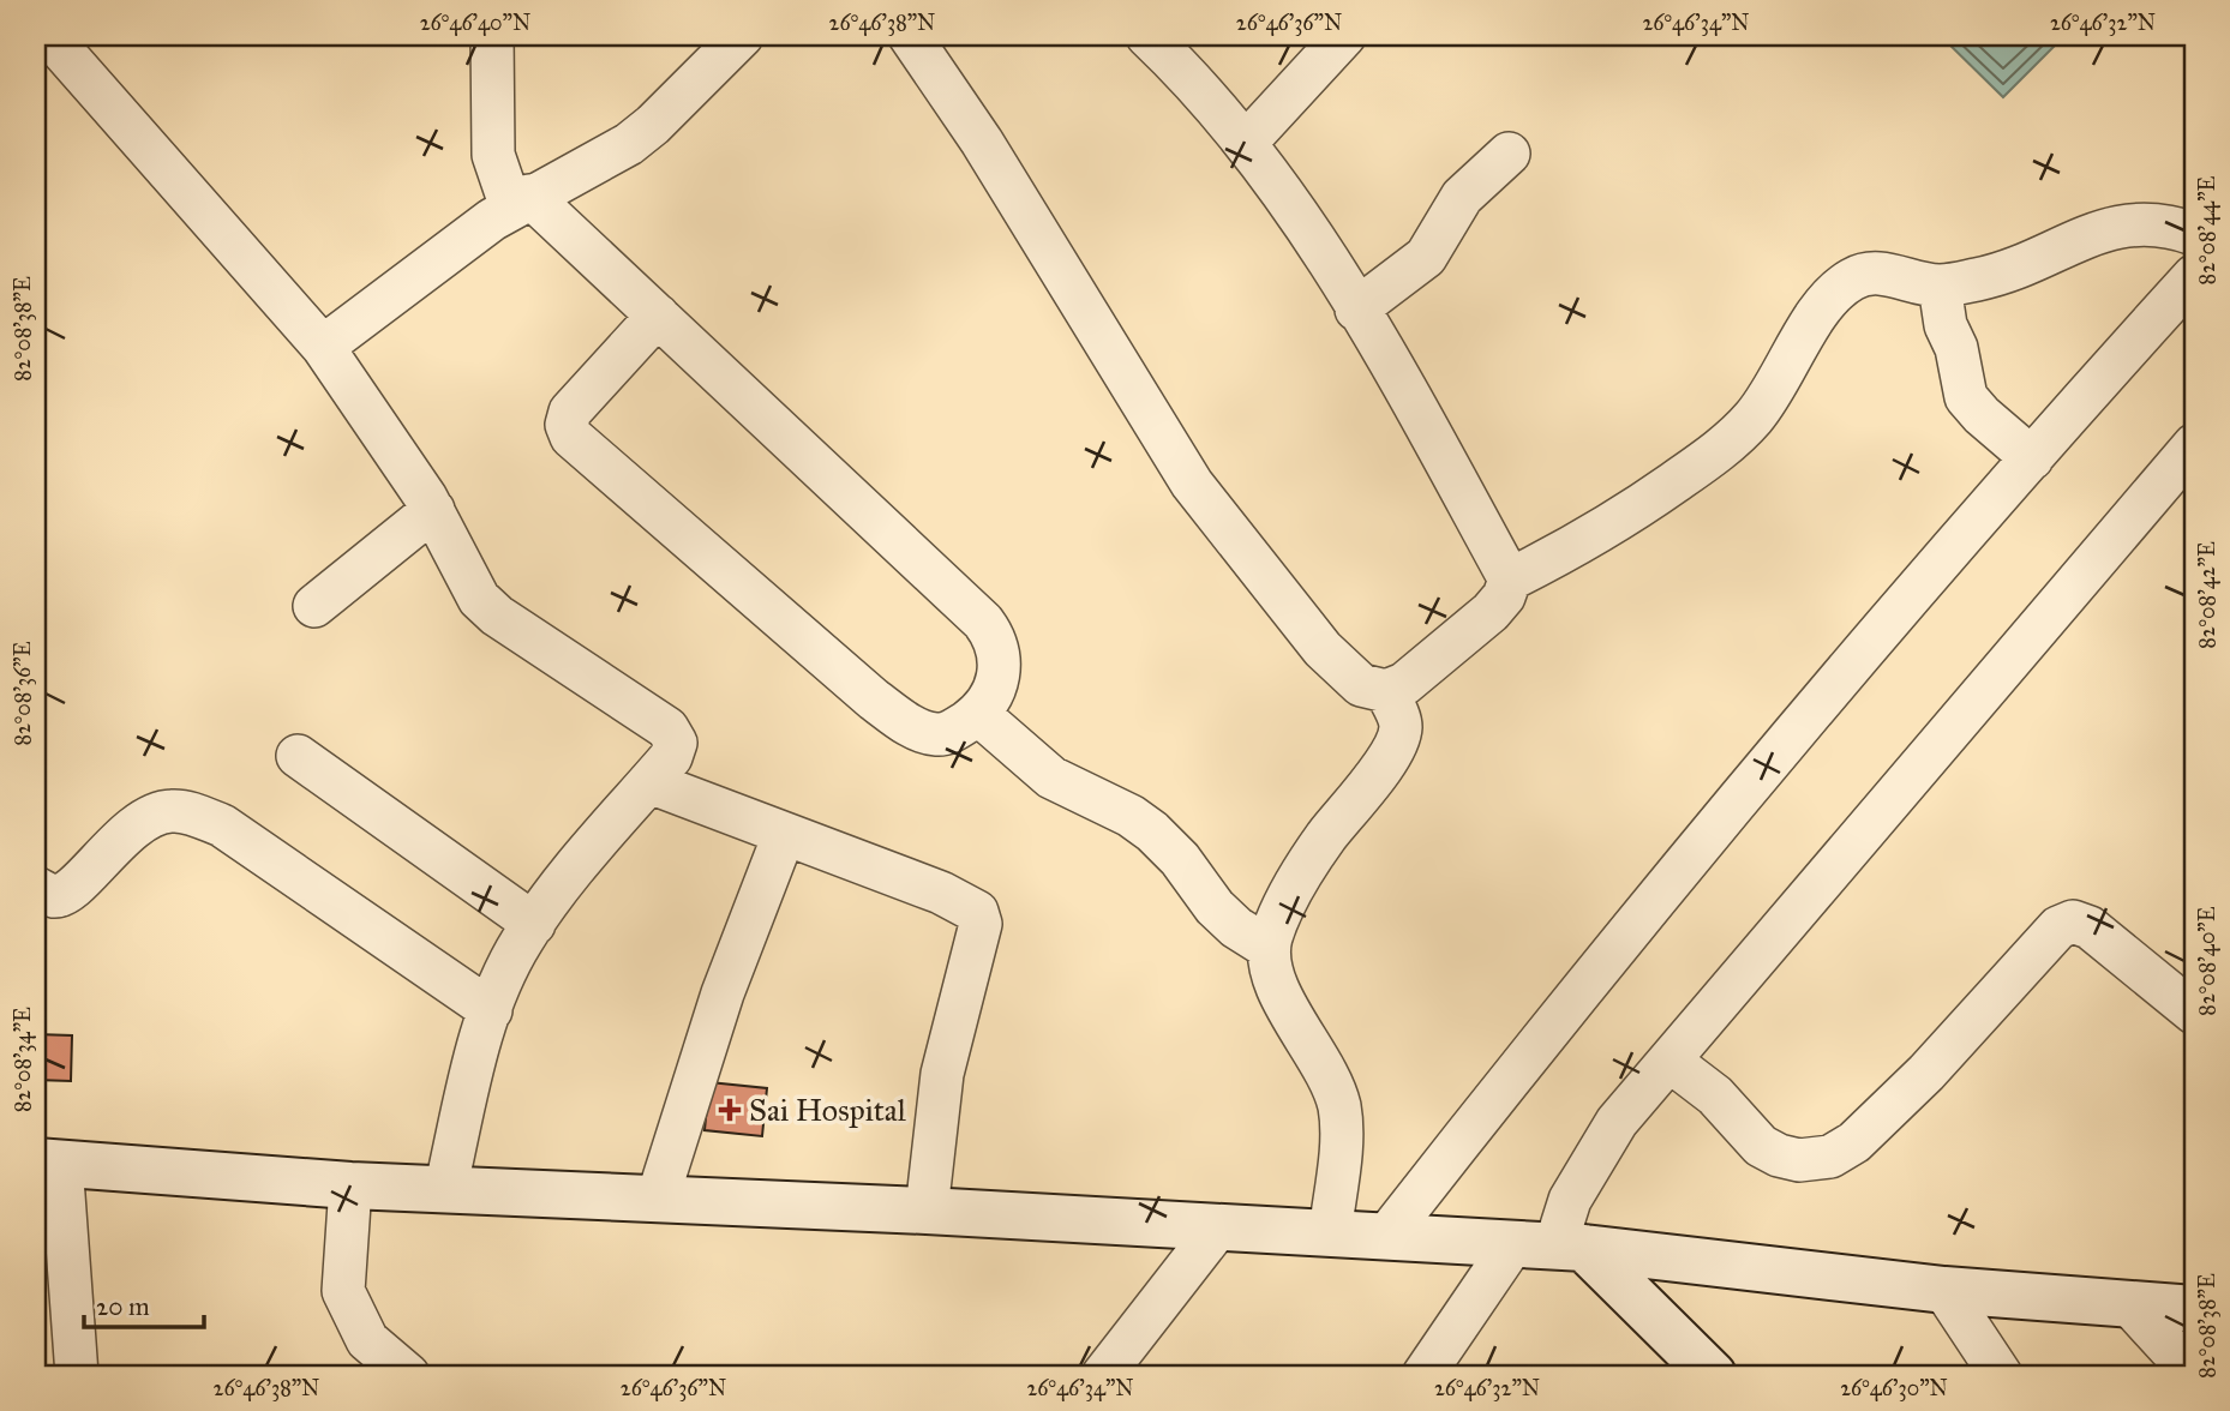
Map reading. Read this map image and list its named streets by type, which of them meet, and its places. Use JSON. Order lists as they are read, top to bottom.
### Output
{
  "places": {
    "health": ["Sai Hospital"]
  },
  "scale_bar": "20 m",
  "coordinates": [
    "26°46'40\"N",
    "26°46'38\"N",
    "26°46'36\"N",
    "26°46'34\"N",
    "26°46'32\"N",
    "82°08'44\"E",
    "82°08'38\"E",
    "82°08'42\"E",
    "82°08'36\"E",
    "82°08'40\"E",
    "82°08'34\"E",
    "26°46'30\"N"
  ]
}
